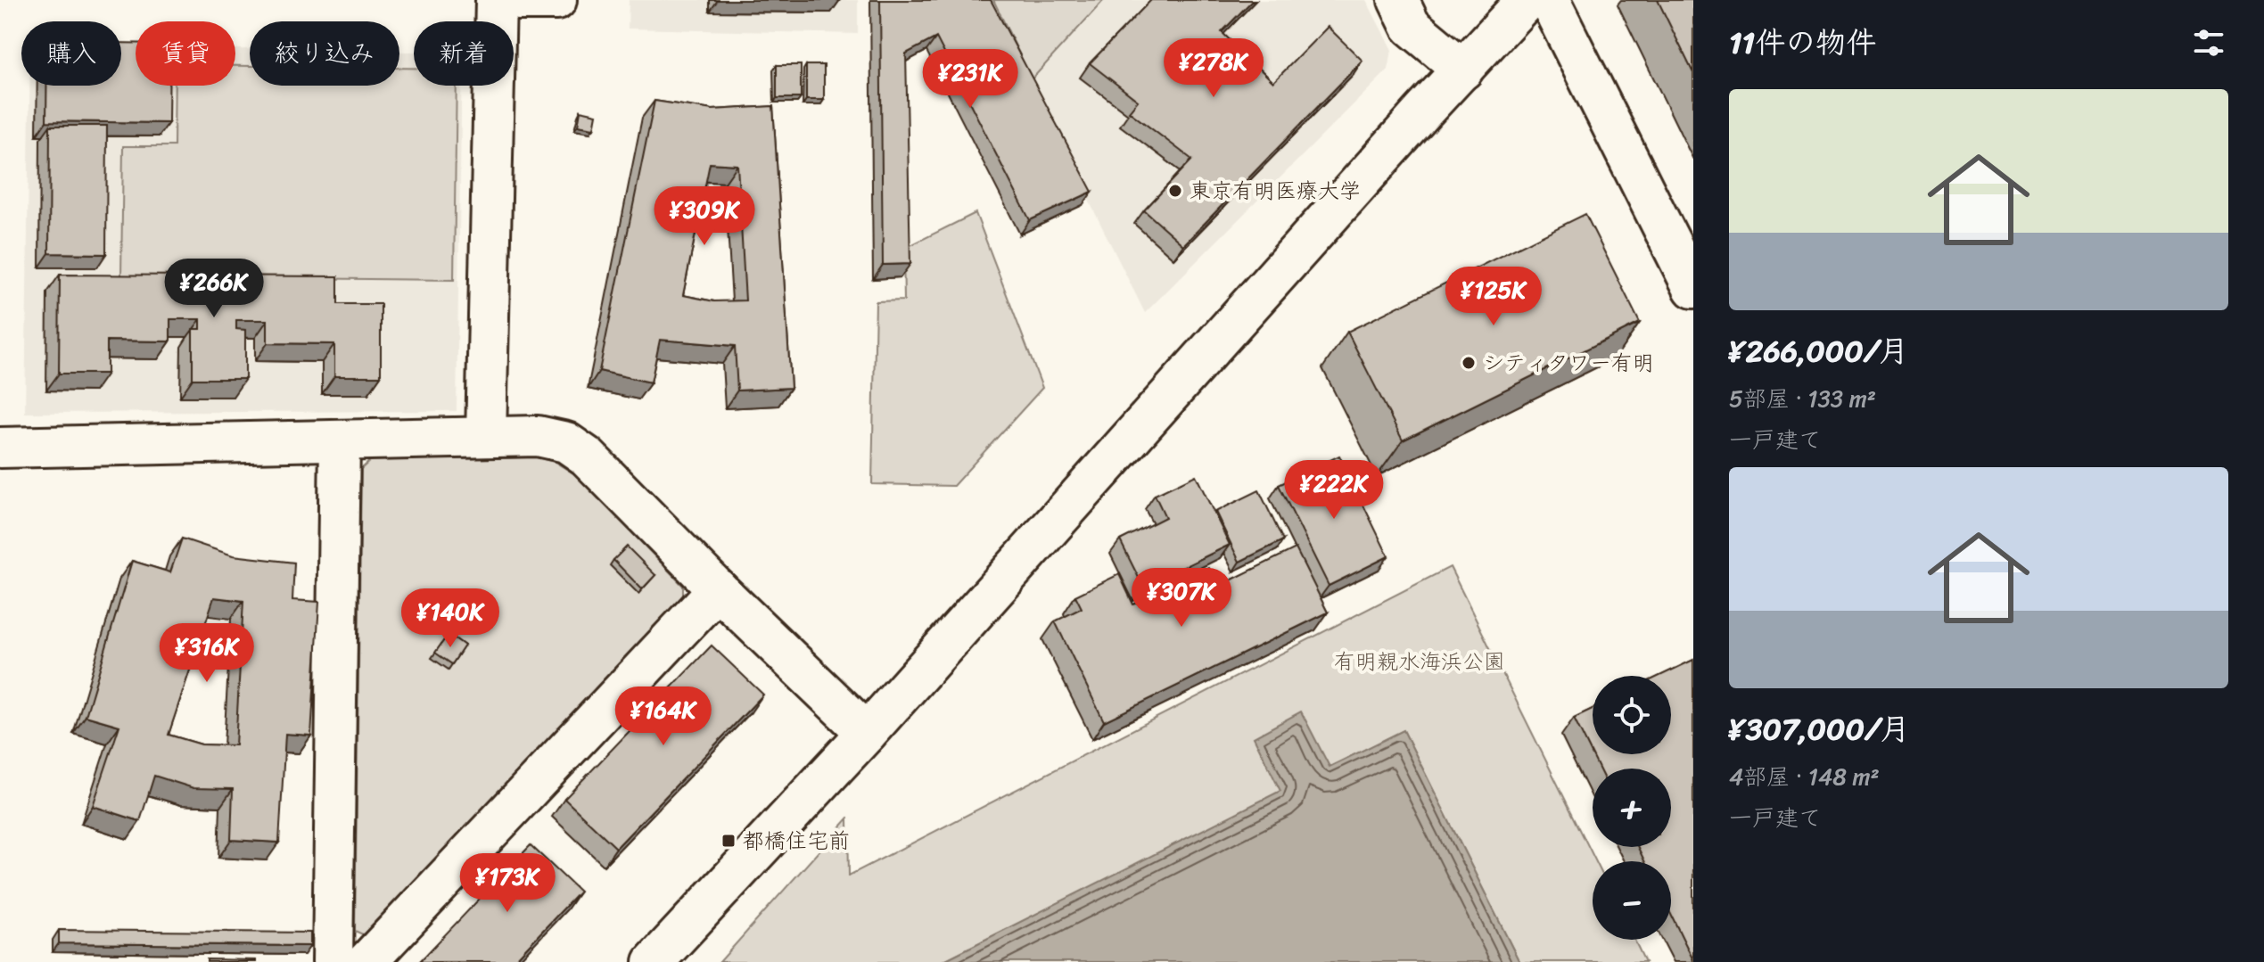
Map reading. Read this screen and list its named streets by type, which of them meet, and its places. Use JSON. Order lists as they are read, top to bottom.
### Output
{
  "parks": ["有明親水海浜公園"],
  "places": {
    "other": ["東京有明医療大学", "シティタワー有明"],
    "transit": ["都橋住宅前"]
  },
  "page": {
    "heading": "11件の物件",
    "chip": [
      "購入",
      "賃貸",
      "絞り込み",
      "新着"
    ],
    "price": [
      "¥278K",
      "¥231K",
      "¥309K",
      "¥266K",
      "¥125K",
      "¥222K",
      "¥307K",
      "¥140K",
      "¥316K",
      "¥164K",
      "¥173K"
    ],
    "list": [
      {
        "name": "¥266,000/月",
        "note": "5部屋 · 133 m² · 一戸建て"
      },
      {
        "name": "¥307,000/月",
        "note": "4部屋 · 148 m² · 一戸建て"
      }
    ],
    "map_buttons": ["+", "−"]
  }
}
